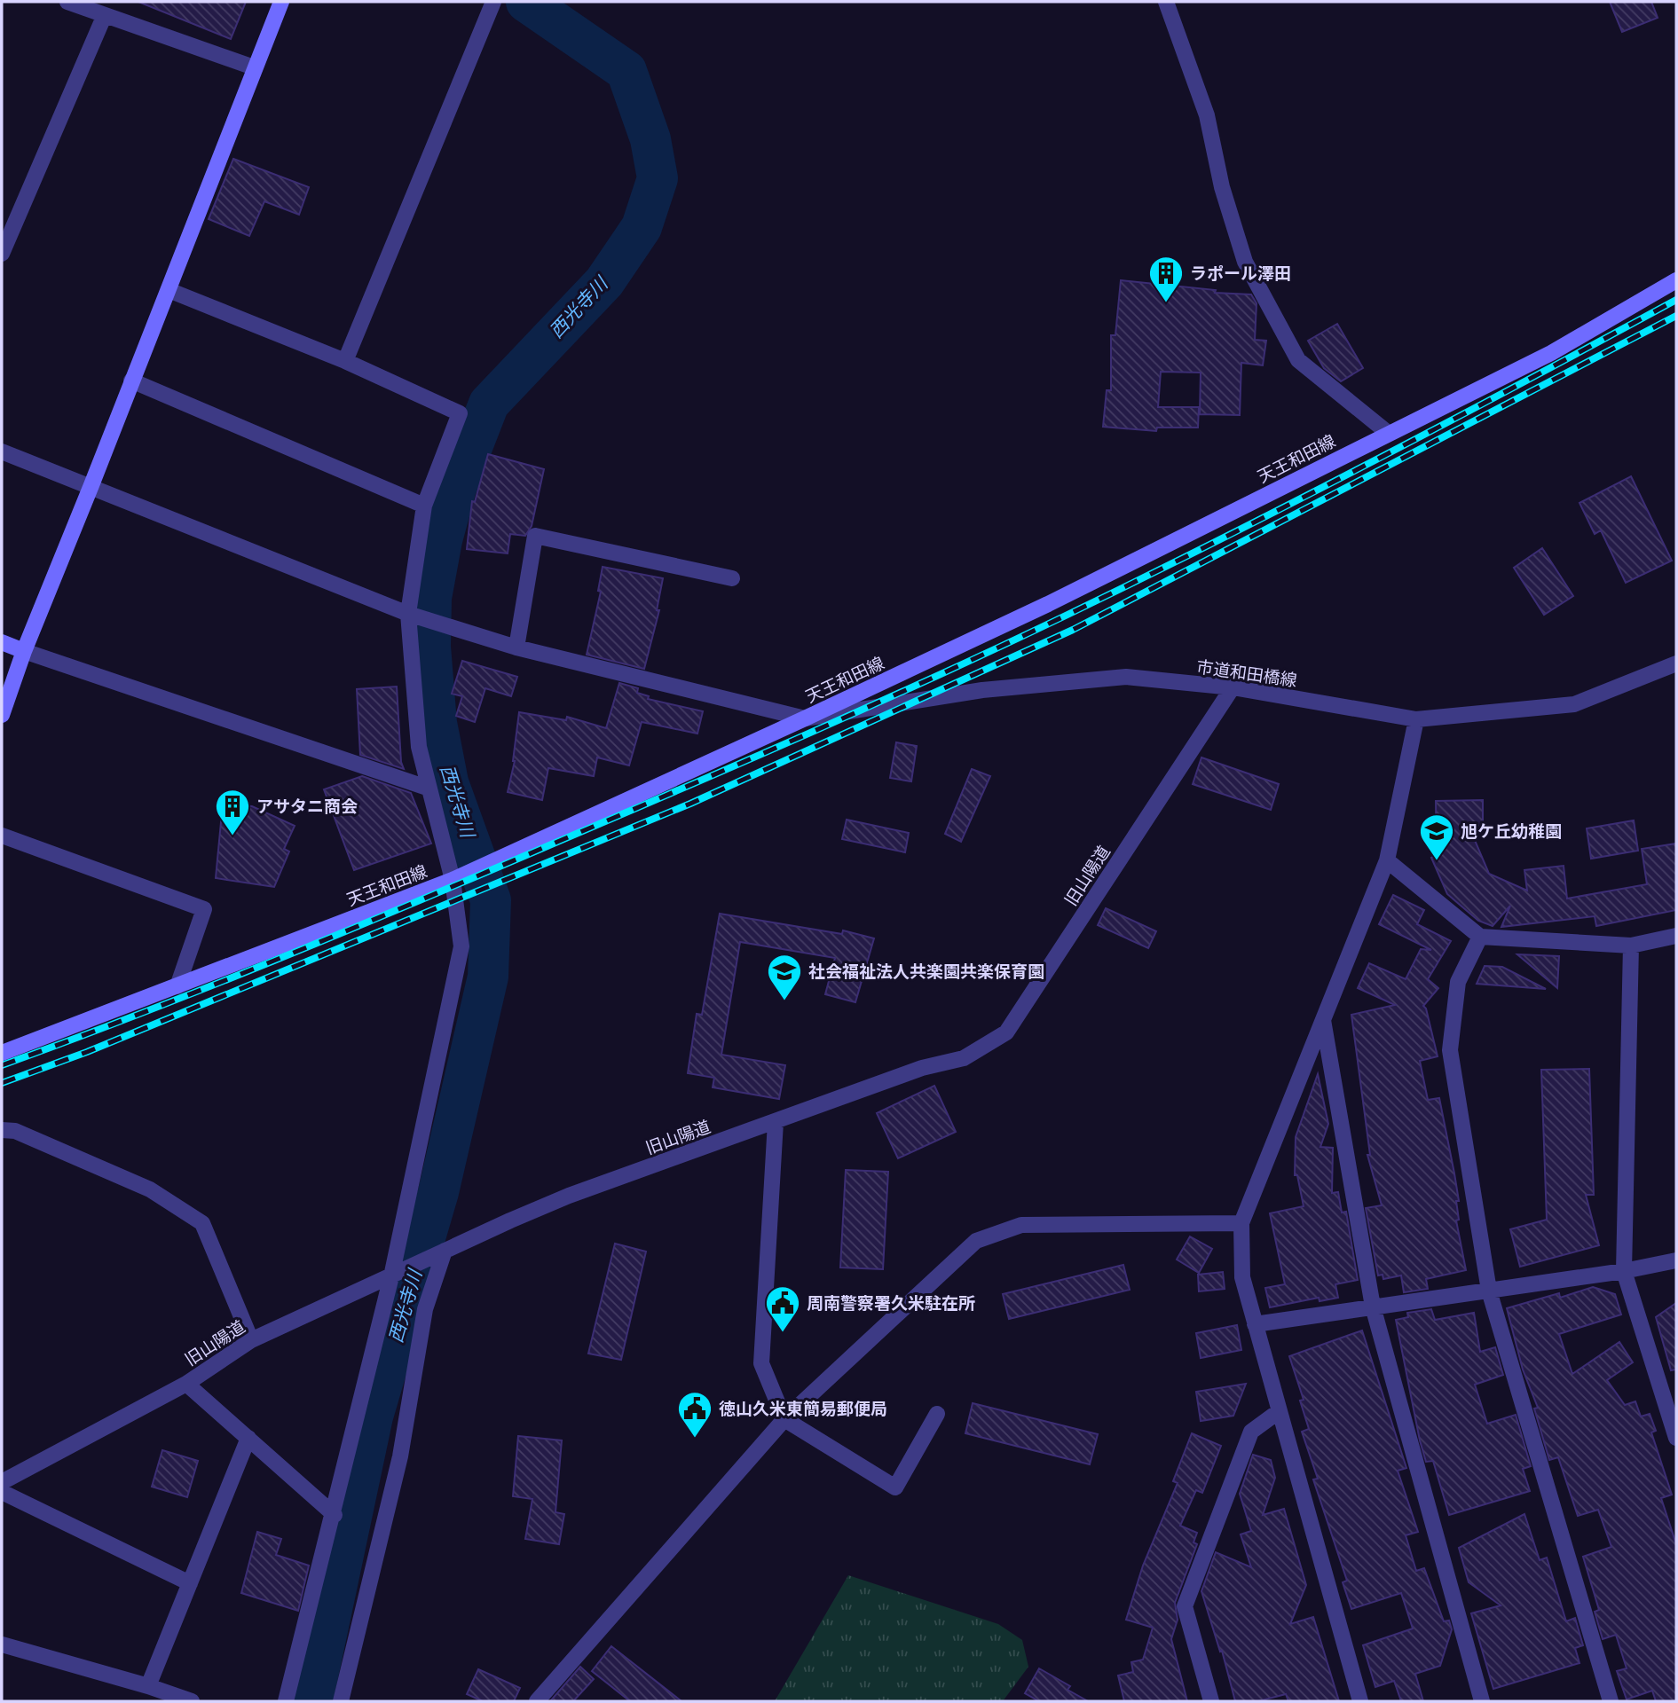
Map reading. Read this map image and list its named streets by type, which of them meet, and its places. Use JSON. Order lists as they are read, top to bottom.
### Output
{
  "streets": {
    "street": ["天王和田線", "市道和田橋線", "旧山陽道"]
  },
  "crossings": [
    ["天王和田線", "市道和田橋線"],
    ["市道和田橋線", "旧山陽道"]
  ],
  "water": ["西光寺川"],
  "places": {
    "building": ["ラポール澤田", "アサタニ商会"],
    "school or university": ["旭ケ丘幼稚園", "社会福祉法人共楽園共楽保育園"],
    "public building": ["周南警察署久米駐在所", "徳山久米東簡易郵便局"]
  }
}
